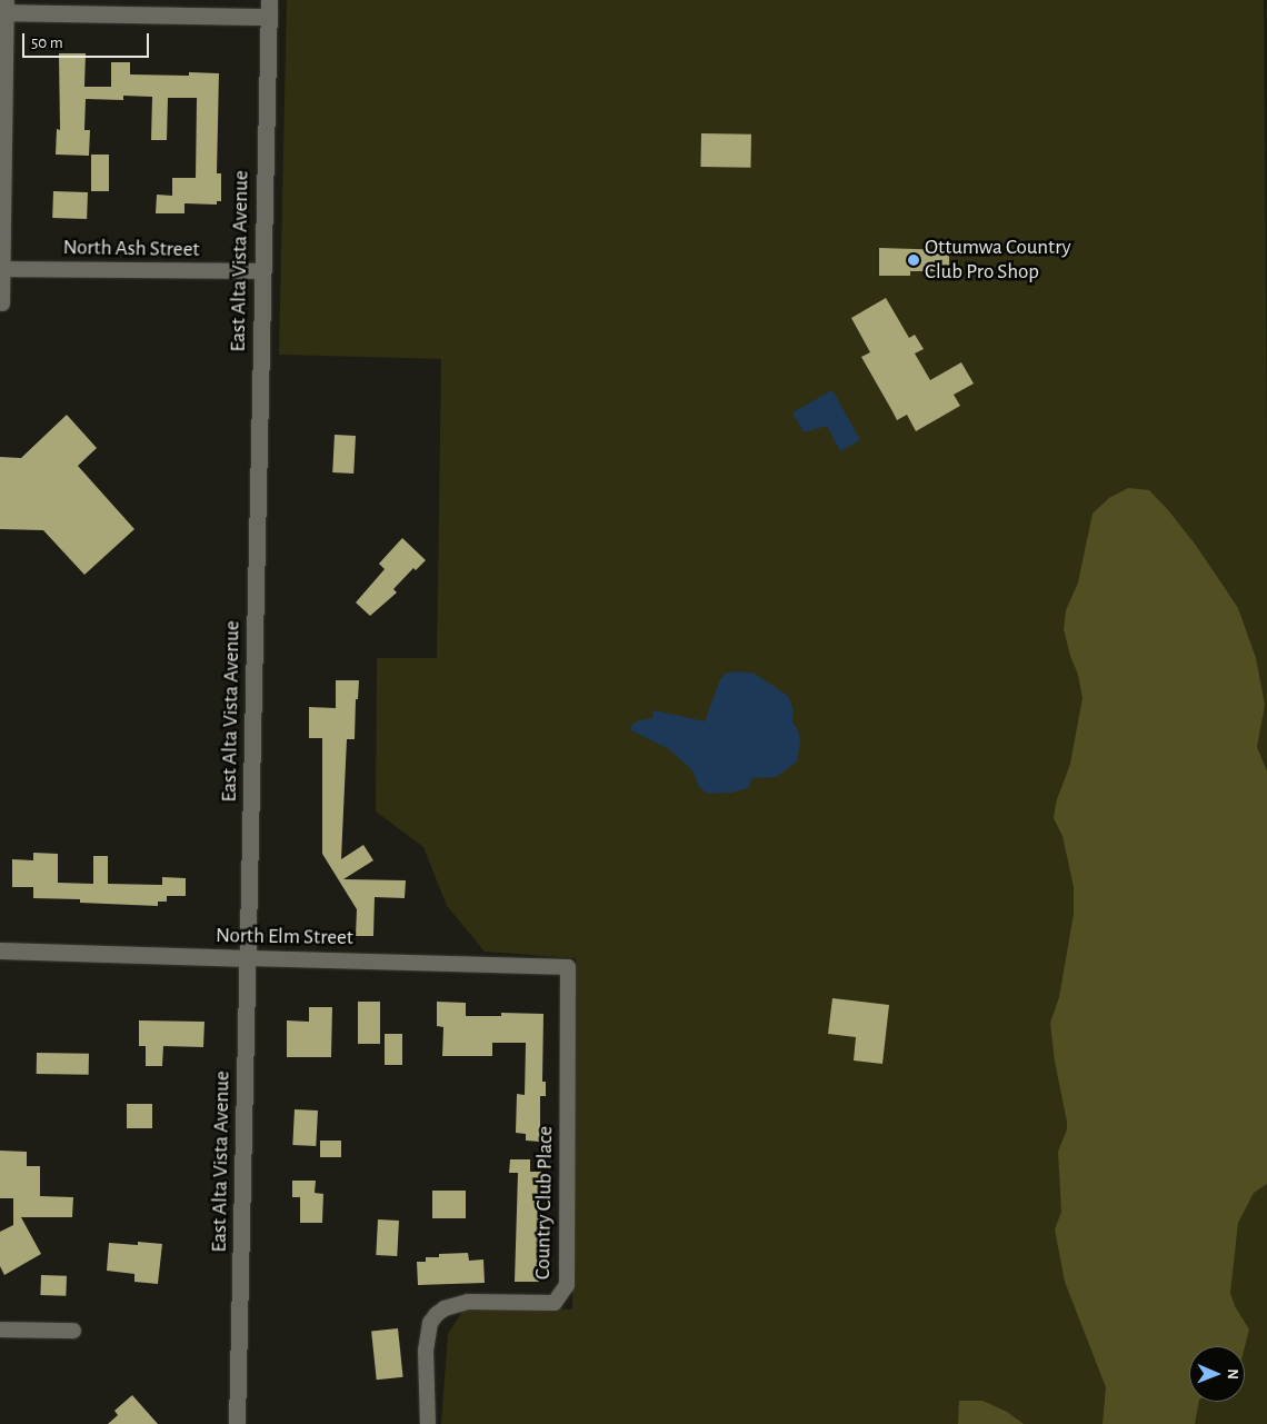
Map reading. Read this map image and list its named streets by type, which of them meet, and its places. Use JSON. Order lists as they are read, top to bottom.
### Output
{
  "streets": {
    "main road": ["East Alta Vista Avenue", "North Elm Street"],
    "street": ["North Ash Street", "Country Club Place"]
  },
  "crossings": [
    ["North Ash Street", "East Alta Vista Avenue"],
    ["East Alta Vista Avenue", "North Elm Street"],
    ["North Elm Street", "Country Club Place"]
  ],
  "places": ["Ottumwa Country Club Pro Shop"],
  "scale_bar": "50 m",
  "north": "right"
}
